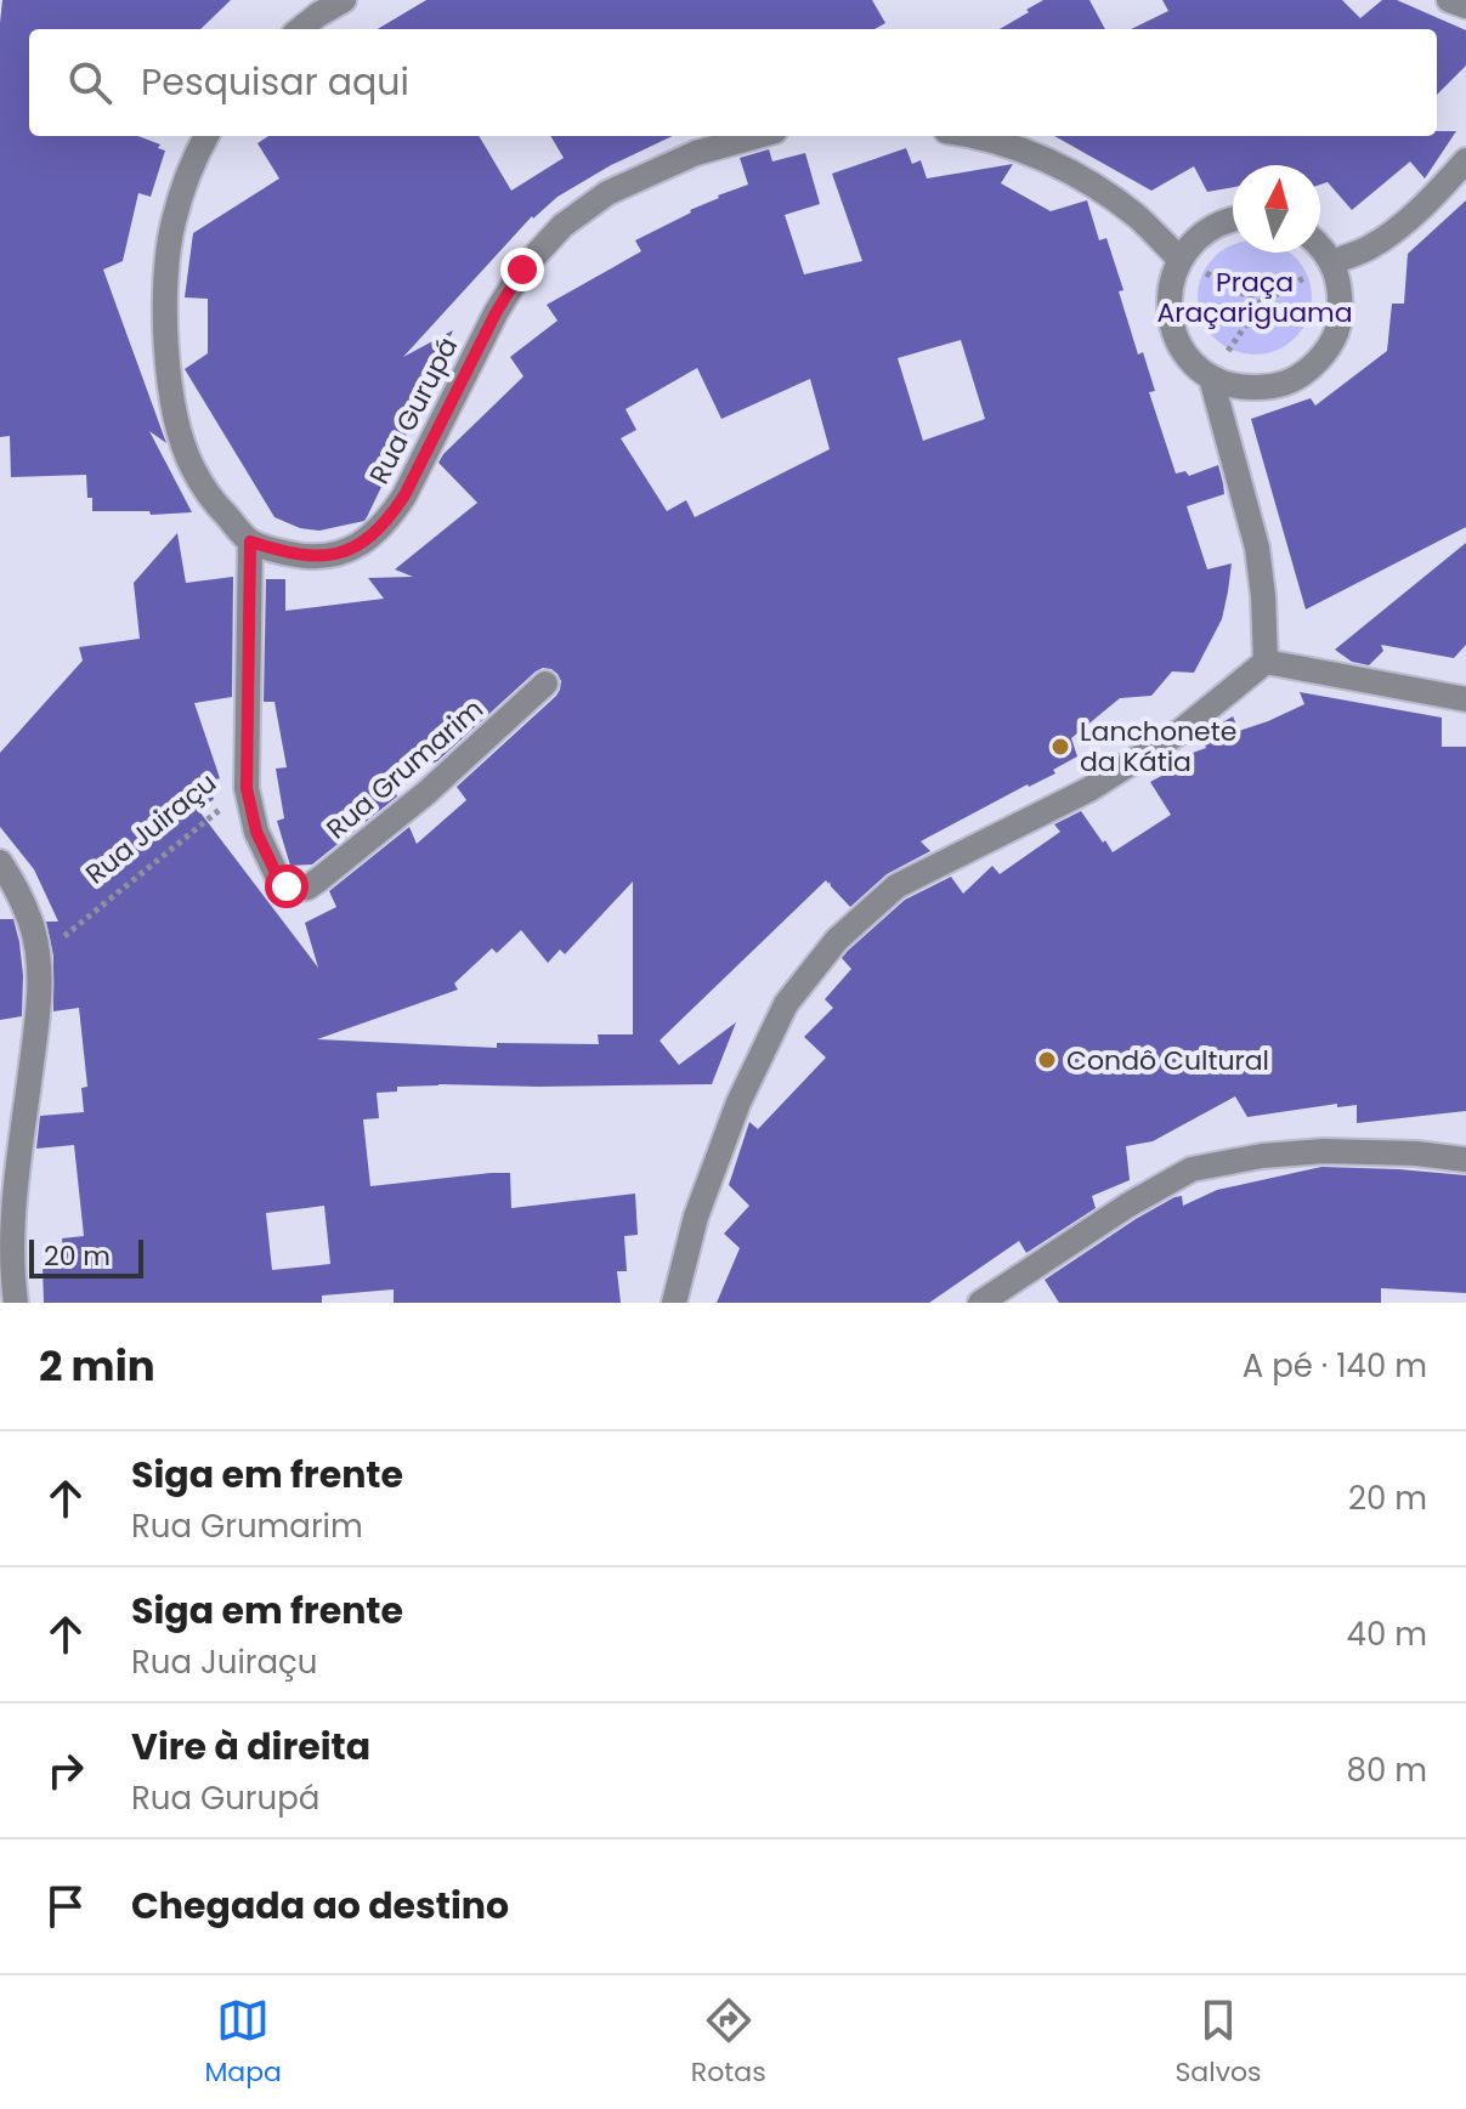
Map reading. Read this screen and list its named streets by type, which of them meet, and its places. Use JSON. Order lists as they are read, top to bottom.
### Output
{
  "streets": {
    "street": ["Rua Gurupá", "Rua Grumarim", "Rua Juiraçu"]
  },
  "crossings": [
    ["Rua Gurupá", "Rua Juiraçu"],
    ["Rua Grumarim", "Rua Juiraçu"]
  ],
  "parks": ["Praça Araçariguama"],
  "places": ["Lanchonete da Kátia", "Condô Cultural"],
  "scale_bar": "20 m",
  "north": "top",
  "page": {
    "search": "Pesquisar aqui",
    "scale": "20 m",
    "heading": ["2 min", "A pé · 140 m"],
    "list": [
      ["Siga em frente", "Rua Grumarim", "20 m"],
      ["Siga em frente", "Rua Juiraçu", "40 m"],
      ["Vire à direita", "Rua Gurupá", "80 m"],
      "Chegada ao destino"
    ],
    "nav": ["Mapa", "Rotas", "Salvos"]
  }
}
